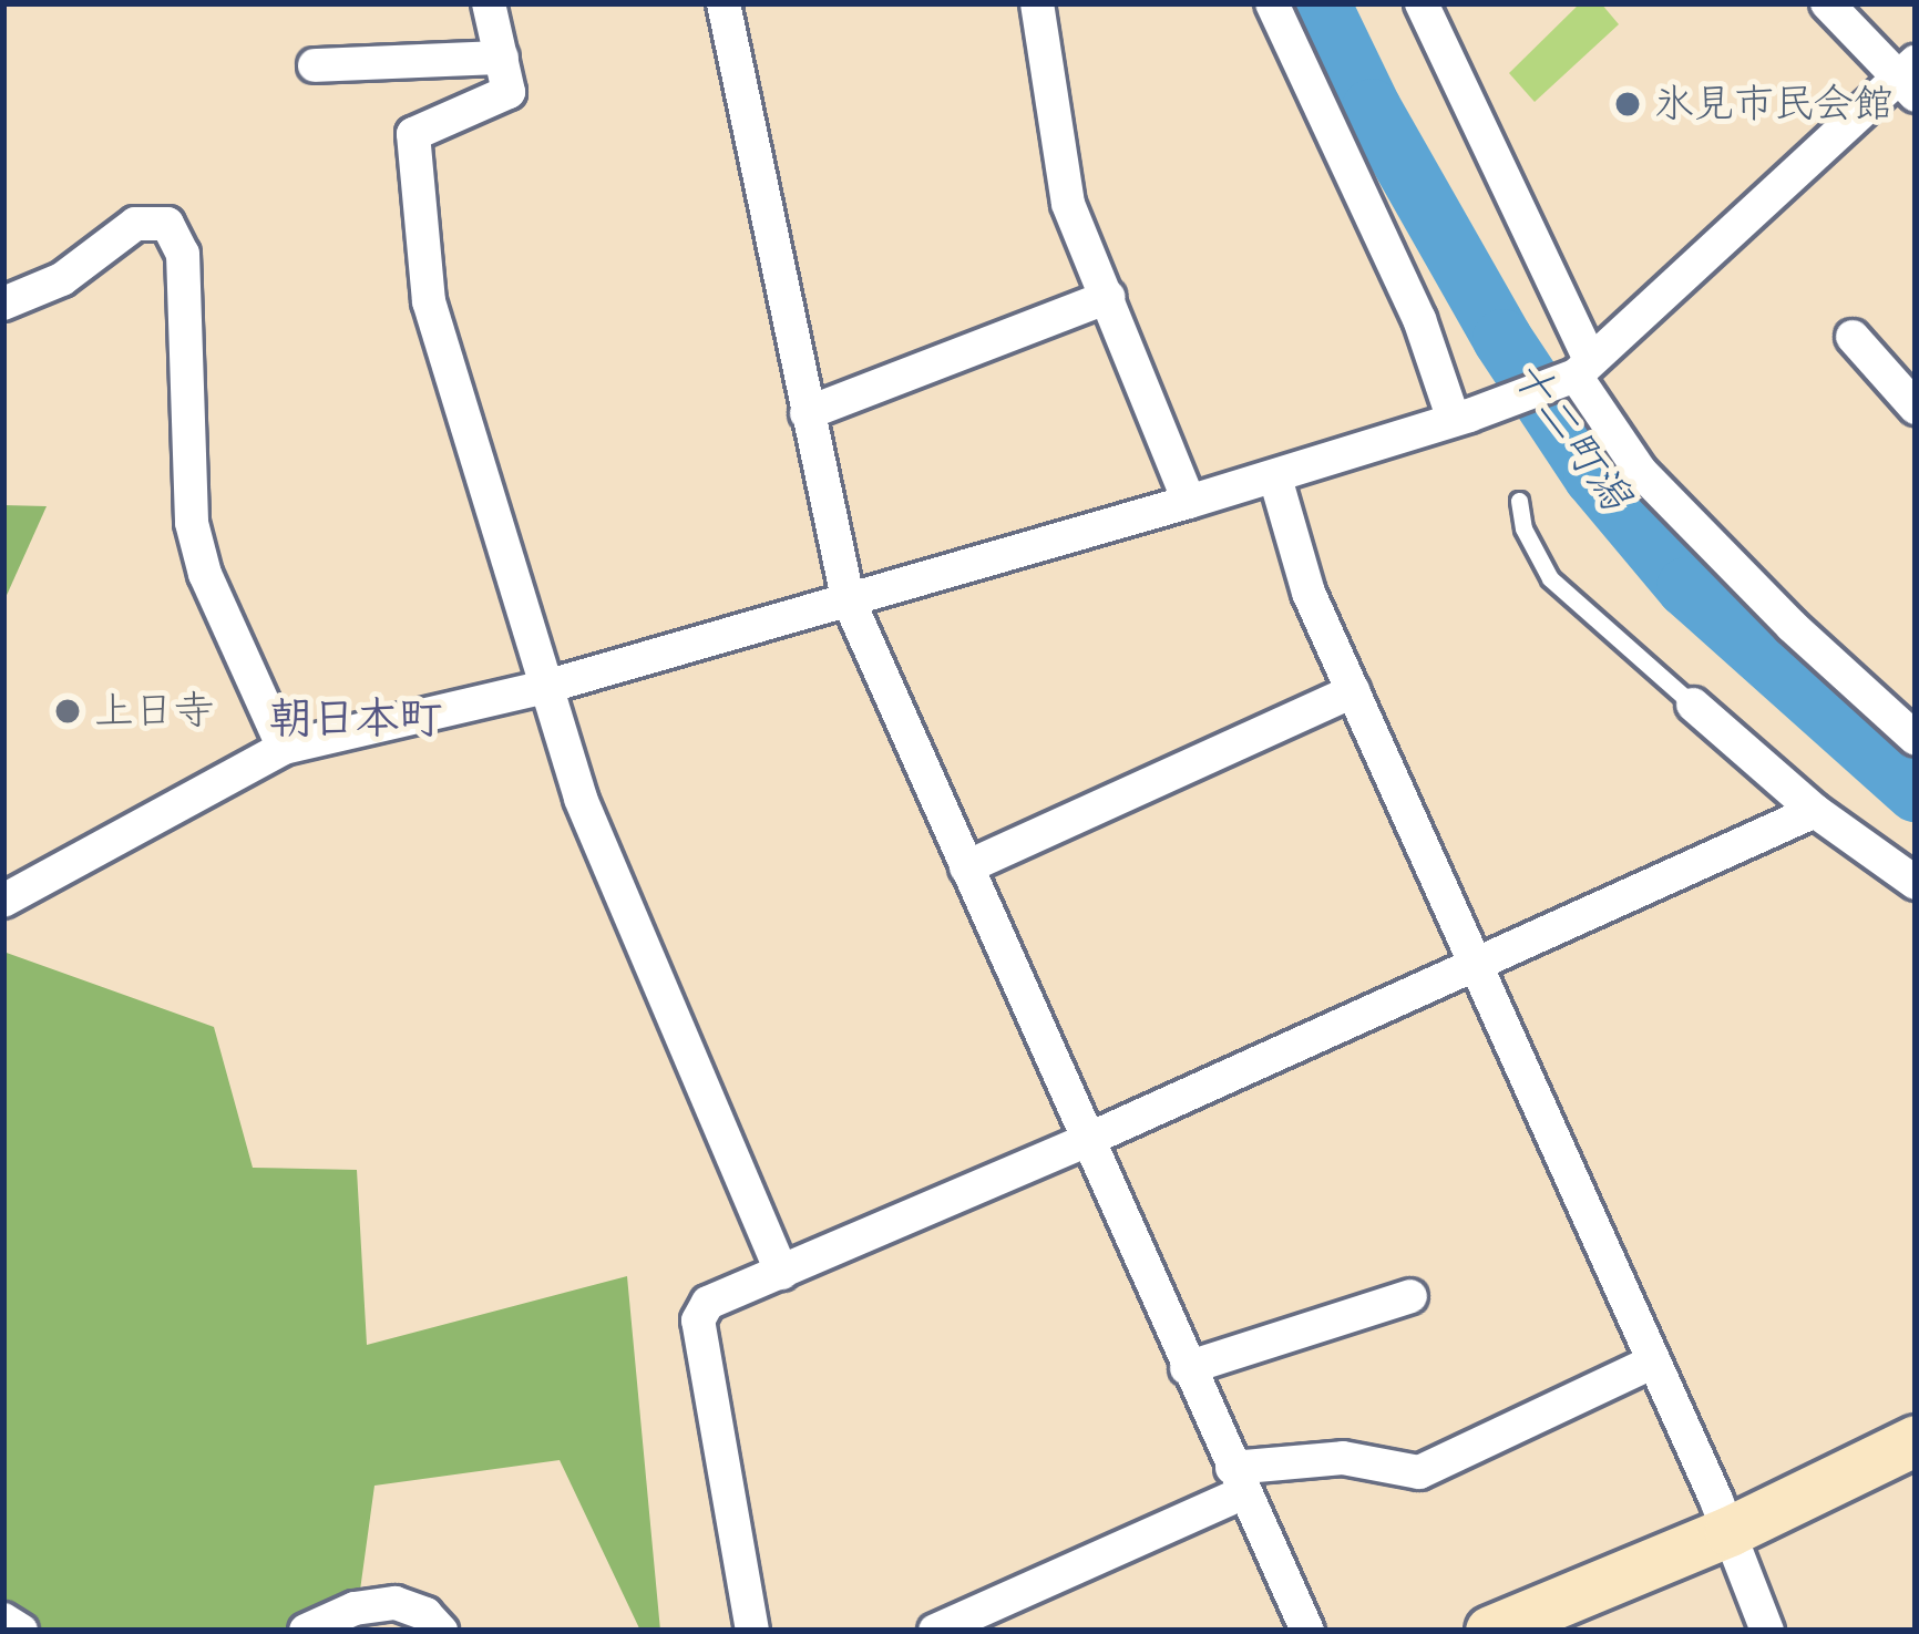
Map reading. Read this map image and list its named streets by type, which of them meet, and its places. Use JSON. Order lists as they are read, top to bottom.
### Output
{
  "districts": ["朝日本町"],
  "water": ["十二町潟"],
  "places": ["氷見市民会館", "上日寺"]
}
